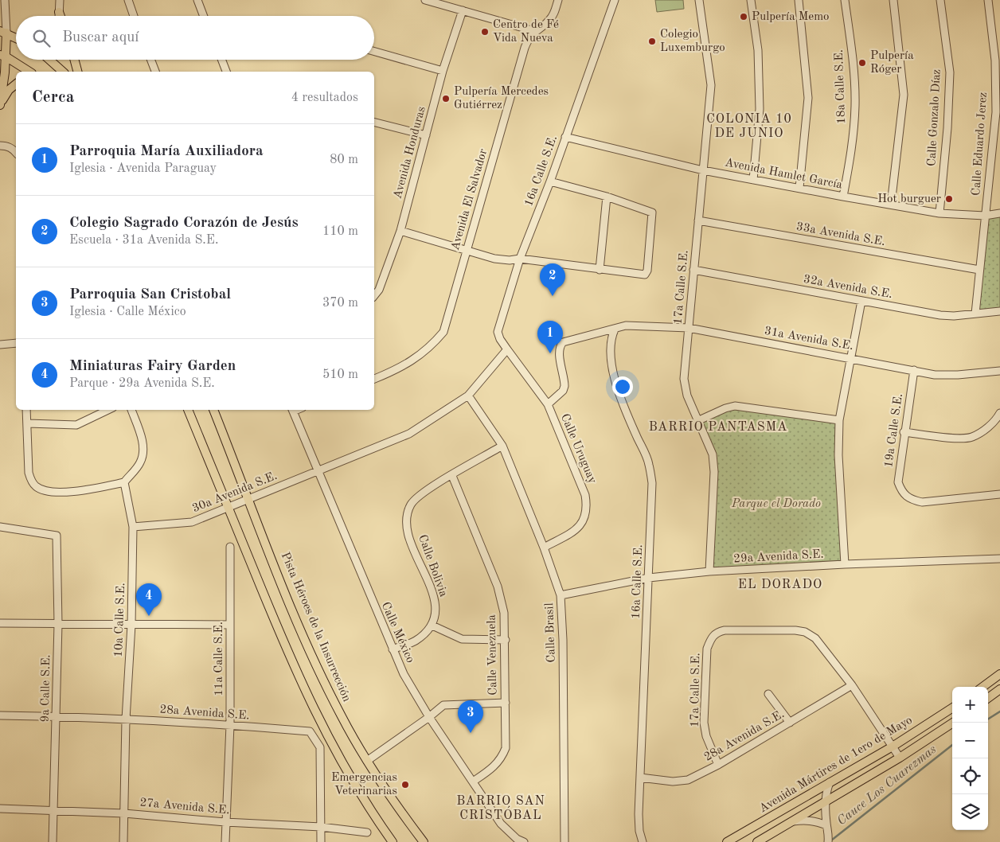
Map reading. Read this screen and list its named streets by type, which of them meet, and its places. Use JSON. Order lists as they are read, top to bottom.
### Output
{
  "streets": {
    "main road": ["Pista Héroes de la Insurrección", "Avenida Mártires de 1ero de Mayo"],
    "street": [
      "18a Calle S.E.",
      "Calle Gonzalo Díaz",
      "Calle Eduardo Jerez",
      "Avenida Honduras",
      "16a Calle S.E.",
      "Avenida Hamlet García",
      "Avenida El Salvador",
      "33a Avenida S.E.",
      "17a Calle S.E.",
      "32a Avenida S.E.",
      "31a Avenida S.E.",
      "19a Calle S.E.",
      "Calle Uruguay",
      "30a Avenida S.E.",
      "29a Avenida S.E.",
      "Calle Bolivia",
      "10a Calle S.E.",
      "Calle México",
      "Calle Brasil",
      "Calle Venezuela",
      "11a Calle S.E.",
      "9a Calle S.E.",
      "28a Avenida S.E.",
      "27a Avenida S.E."
    ]
  },
  "crossings": [
    ["18a Calle S.E.", "Avenida Hamlet García"],
    ["Calle Gonzalo Díaz", "Avenida Hamlet García"],
    ["Calle Eduardo Jerez", "Avenida Hamlet García"],
    ["Calle Eduardo Jerez", "33a Avenida S.E."],
    ["Calle Eduardo Jerez", "32a Avenida S.E."],
    ["16a Calle S.E.", "Avenida Hamlet García"],
    ["16a Calle S.E.", "31a Avenida S.E."],
    ["16a Calle S.E.", "Calle Uruguay"],
    ["16a Calle S.E.", "30a Avenida S.E."],
    ["16a Calle S.E.", "29a Avenida S.E."],
    ["16a Calle S.E.", "28a Avenida S.E."],
    ["Avenida Hamlet García", "17a Calle S.E."],
    ["33a Avenida S.E.", "17a Calle S.E."],
    ["17a Calle S.E.", "32a Avenida S.E."],
    ["17a Calle S.E.", "31a Avenida S.E."],
    ["17a Calle S.E.", "29a Avenida S.E."],
    ["17a Calle S.E.", "28a Avenida S.E."],
    ["31a Avenida S.E.", "19a Calle S.E."],
    ["31a Avenida S.E.", "Calle Uruguay"],
    ["Calle Uruguay", "30a Avenida S.E."],
    ["Calle Uruguay", "Calle Brasil"],
    ["30a Avenida S.E.", "10a Calle S.E."],
    ["30a Avenida S.E.", "Pista Héroes de la Insurrección"],
    ["30a Avenida S.E.", "Calle México"],
    ["30a Avenida S.E.", "Calle Brasil"],
    ["29a Avenida S.E.", "Calle Brasil"],
    ["Calle Bolivia", "Calle Brasil"],
    ["Calle Bolivia", "Calle Venezuela"],
    ["10a Calle S.E.", "28a Avenida S.E."],
    ["10a Calle S.E.", "27a Avenida S.E."],
    ["Calle México", "Calle Venezuela"],
    ["11a Calle S.E.", "28a Avenida S.E."],
    ["11a Calle S.E.", "27a Avenida S.E."],
    ["9a Calle S.E.", "28a Avenida S.E."],
    ["9a Calle S.E.", "27a Avenida S.E."],
    ["28a Avenida S.E.", "27a Avenida S.E."]
  ],
  "districts": [
    "COLONIA 10 DE JUNIO",
    "BARRIO PANTASMA",
    "EL DORADO",
    "BARRIO SAN CRISTÓBAL"
  ],
  "water": ["Cauce Los Cuarezmas"],
  "parks": ["Parque el Dorado"],
  "places": [
    "Pulpería Memo",
    "Centro de Fé Vida Nueva",
    "Colegio Luxemburgo",
    "Pulpería Róger",
    "Pulpería Mercedes Gutiérrez",
    "Hot burguer",
    "Emergencias Veterinarias"
  ],
  "page": {
    "search": "Buscar aquí",
    "heading": ["Cerca", "4 resultados"],
    "list": [
      {
        "mark": "1",
        "name": "Parroquia María Auxiliadora",
        "note": "Iglesia · Avenida Paraguay",
        "value": "80 m"
      },
      {
        "mark": "2",
        "name": "Colegio Sagrado Corazón de Jesús",
        "note": "Escuela · 31a Avenida S.E.",
        "value": "110 m"
      },
      {
        "mark": "3",
        "name": "Parroquia San Cristobal",
        "note": "Iglesia · Calle México",
        "value": "370 m"
      },
      {
        "mark": "4",
        "name": "Miniaturas Fairy Garden",
        "note": "Parque · 29a Avenida S.E.",
        "value": "510 m"
      }
    ],
    "pins": [
      "2",
      "1",
      "4",
      "3"
    ],
    "map_buttons": ["+", "−"]
  }
}
